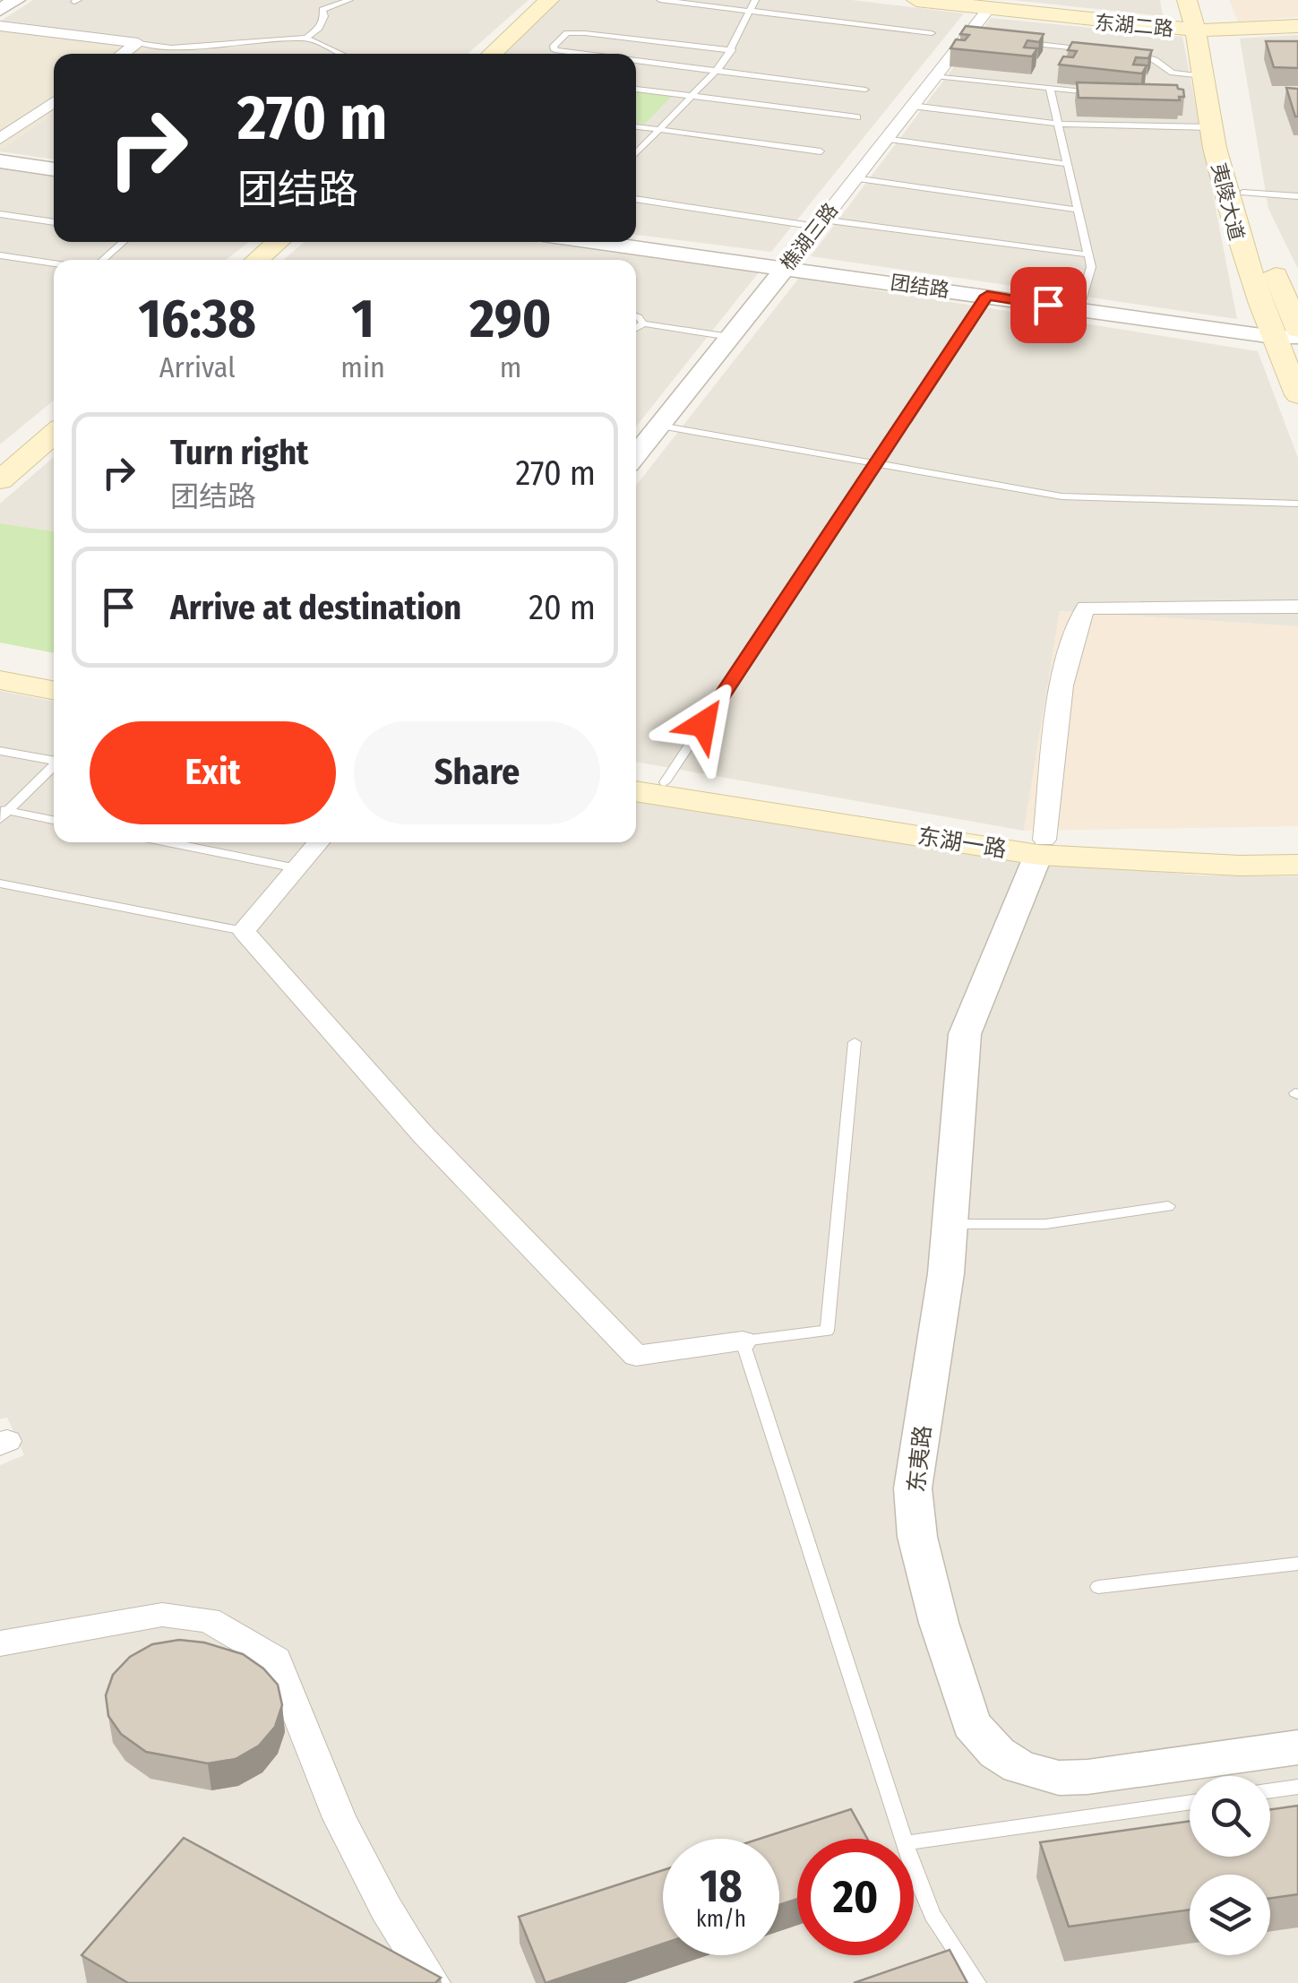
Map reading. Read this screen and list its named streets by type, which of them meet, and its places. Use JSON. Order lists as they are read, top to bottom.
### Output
{
  "streets": {
    "main road": ["东湖二路", "夷陵大道", "东湖一路"],
    "street": ["樵湖三路", "团结路", "东夷路"]
  },
  "crossings": [
    ["东湖二路", "夷陵大道"],
    ["东湖二路", "樵湖三路"],
    ["夷陵大道", "团结路"],
    ["樵湖三路", "团结路"],
    ["东湖一路", "东夷路"]
  ],
  "page": {
    "turn": ["270 m", "团结路"],
    "eta": [
      "16:38",
      "Arrival",
      "1",
      "min",
      "290",
      "m"
    ],
    "list": [
      {
        "name": "Turn right",
        "note": "团结路",
        "value": "270 m"
      },
      {
        "name": "Arrive at destination",
        "value": "20 m"
      }
    ],
    "buttons": ["Exit", "Share"],
    "speed": "18 km/h",
    "limit": "20"
  }
}
